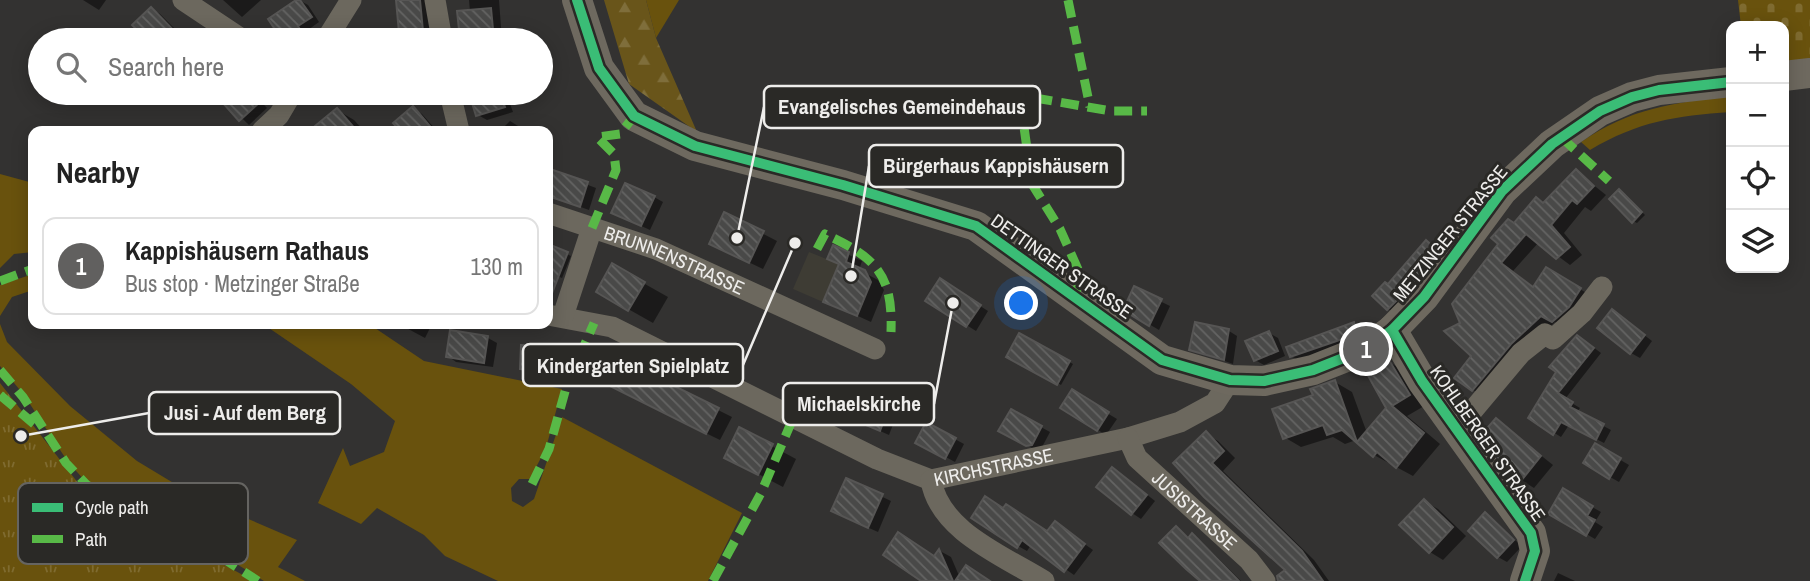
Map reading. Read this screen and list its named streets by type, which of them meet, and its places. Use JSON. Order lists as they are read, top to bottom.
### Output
{
  "streets": {
    "street": [
      "METZINGER STRASSE",
      "BRUNNENSTRASSE",
      "DETTINGER STRASSE",
      "KOHLBERGER STRASSE",
      "KIRCHSTRASSE",
      "JUSISTRASSE"
    ]
  },
  "crossings": [
    ["METZINGER STRASSE", "DETTINGER STRASSE"],
    ["METZINGER STRASSE", "KOHLBERGER STRASSE"],
    ["METZINGER STRASSE", "KIRCHSTRASSE"],
    ["DETTINGER STRASSE", "KIRCHSTRASSE"],
    ["KIRCHSTRASSE", "JUSISTRASSE"]
  ],
  "places": [
    "Evangelisches Gemeindehaus",
    "Kindergarten Spielplatz",
    "Bürgerhaus Kappishäusern",
    "Michaelskirche",
    "Jusi - Auf dem Berg"
  ],
  "legend": ["Cycle path", "Path"],
  "page": {
    "map_buttons": ["+", "−"],
    "search": "Search here",
    "heading": "Nearby",
    "list": [
      {
        "mark": "1",
        "name": "Kappishäusern Rathaus",
        "note": "Bus stop · Metzinger Straße",
        "value": "130 m"
      }
    ],
    "pins": "1"
  }
}
